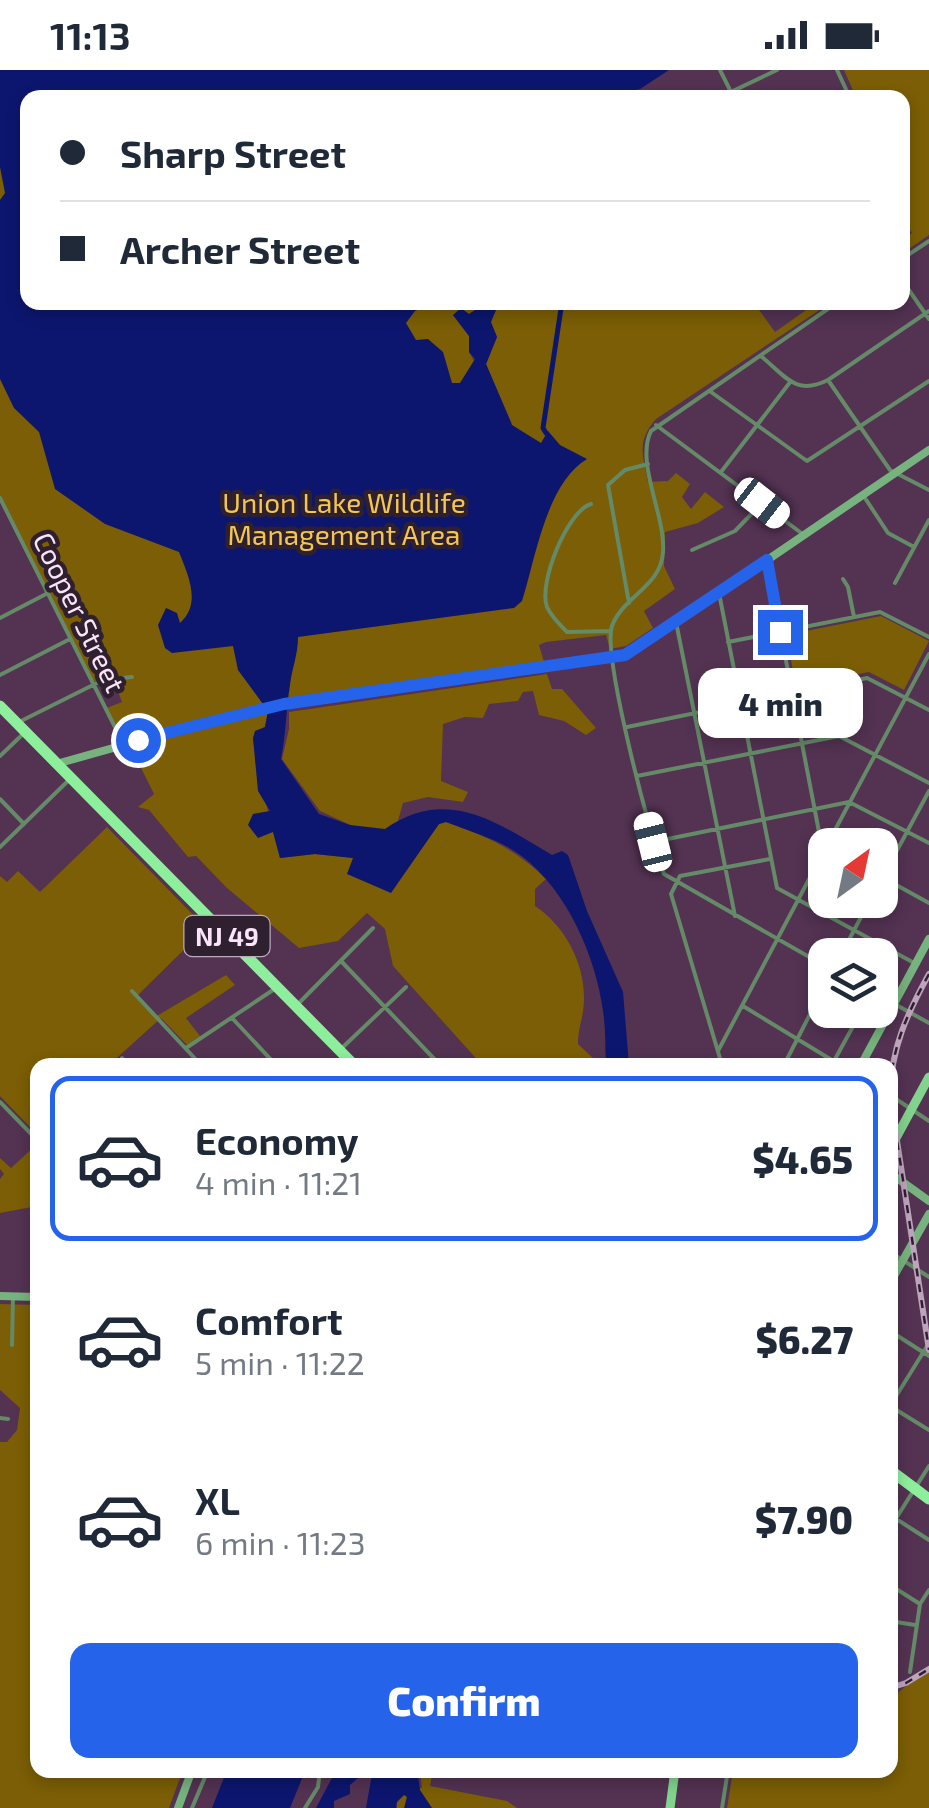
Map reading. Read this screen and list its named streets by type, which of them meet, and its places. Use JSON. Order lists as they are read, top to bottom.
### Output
{
  "streets": {
    "highway": ["NJ 49"],
    "street": ["Cooper Street"]
  },
  "parks": ["Union Lake Wildlife Management Area"],
  "north": "top right",
  "page": {
    "status": "11:13",
    "banner": ["Sharp Street", "Archer Street"],
    "bubble": "4 min",
    "list": [
      {
        "name": "Economy",
        "note": "4 min · 11:21",
        "value": "$4.65"
      },
      {
        "name": "Comfort",
        "note": "5 min · 11:22",
        "value": "$6.27"
      },
      {
        "name": "XL",
        "note": "6 min · 11:23",
        "value": "$7.90"
      }
    ],
    "buttons": "Confirm"
  }
}
